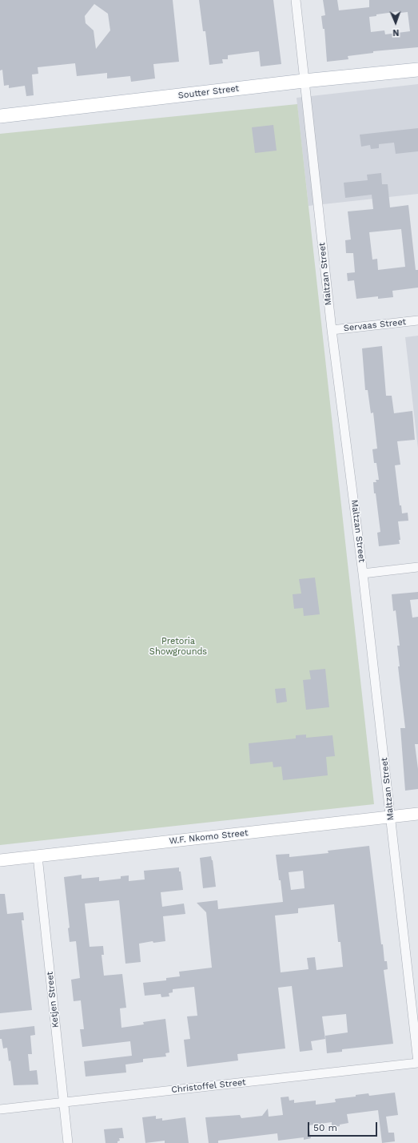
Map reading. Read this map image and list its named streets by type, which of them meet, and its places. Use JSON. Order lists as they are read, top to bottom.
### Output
{
  "streets": {
    "main road": ["Soutter Street", "W.F. Nkomo Street"],
    "street": [
      "Maltzan Street",
      "Servaas Street",
      "Ketjen Street",
      "Christoffel Street"
    ]
  },
  "crossings": [
    ["Soutter Street", "Maltzan Street"],
    ["Maltzan Street", "Servaas Street"],
    ["Maltzan Street", "W.F. Nkomo Street"],
    ["Maltzan Street", "Christoffel Street"],
    ["W.F. Nkomo Street", "Ketjen Street"],
    ["Ketjen Street", "Christoffel Street"]
  ],
  "parks": ["Pretoria Showgrounds"],
  "scale_bar": "50 m",
  "north": "bottom"
}
